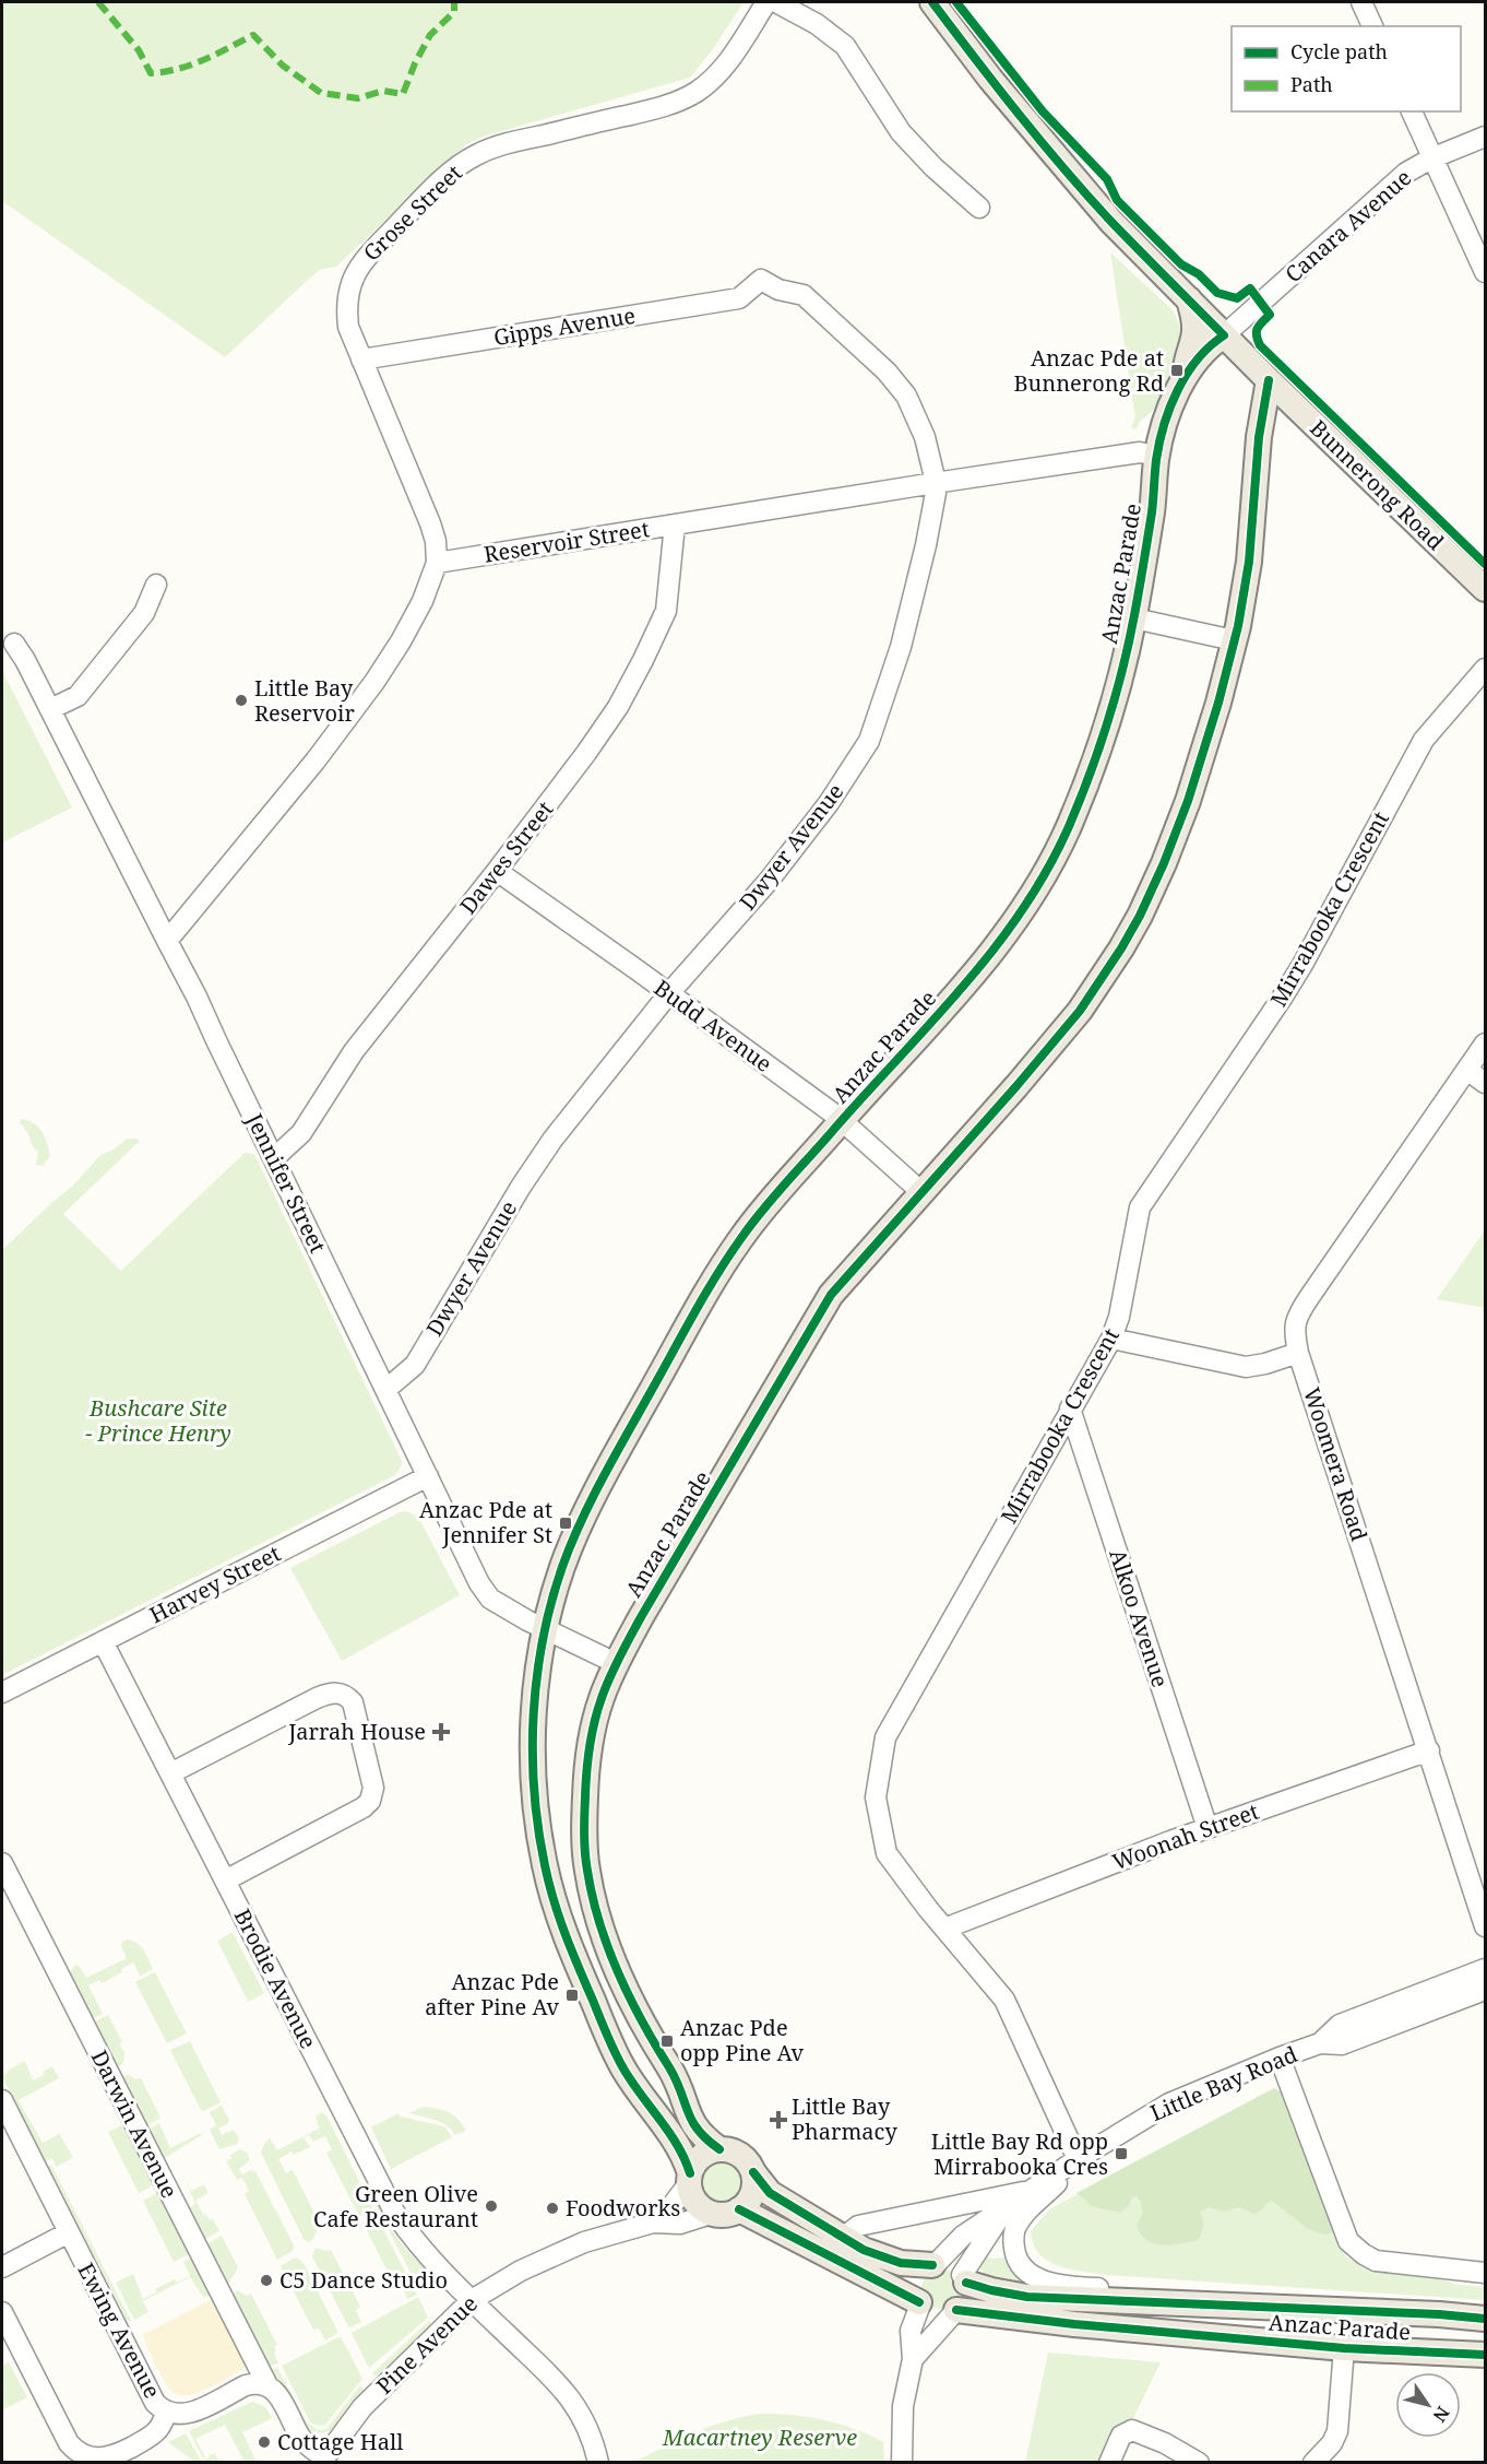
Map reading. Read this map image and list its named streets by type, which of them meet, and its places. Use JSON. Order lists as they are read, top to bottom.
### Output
{
  "streets": {
    "main road": ["Bunnerong Road", "Anzac Parade"],
    "street": [
      "Grose Street",
      "Canara Avenue",
      "Gipps Avenue",
      "Reservoir Street",
      "Dwyer Avenue",
      "Dawes Street",
      "Mirrabooka Crescent",
      "Budd Avenue",
      "Jennifer Street",
      "Woomera Road",
      "Harvey Street",
      "Alkoo Avenue",
      "Woonah Street",
      "Brodie Avenue",
      "Little Bay Road",
      "Darwin Avenue",
      "Ewing Avenue",
      "Pine Avenue"
    ]
  },
  "crossings": [
    ["Grose Street", "Gipps Avenue"],
    ["Grose Street", "Reservoir Street"],
    ["Canara Avenue", "Anzac Parade"],
    ["Gipps Avenue", "Dwyer Avenue"],
    ["Bunnerong Road", "Anzac Parade"],
    ["Reservoir Street", "Anzac Parade"],
    ["Reservoir Street", "Dwyer Avenue"],
    ["Reservoir Street", "Dawes Street"],
    ["Anzac Parade", "Budd Avenue"],
    ["Anzac Parade", "Jennifer Street"],
    ["Anzac Parade", "Little Bay Road"],
    ["Anzac Parade", "Pine Avenue"],
    ["Dwyer Avenue", "Budd Avenue"],
    ["Dwyer Avenue", "Jennifer Street"],
    ["Dawes Street", "Budd Avenue"],
    ["Dawes Street", "Jennifer Street"],
    ["Mirrabooka Crescent", "Alkoo Avenue"],
    ["Mirrabooka Crescent", "Woonah Street"],
    ["Mirrabooka Crescent", "Little Bay Road"],
    ["Jennifer Street", "Harvey Street"],
    ["Woomera Road", "Woonah Street"],
    ["Harvey Street", "Brodie Avenue"],
    ["Alkoo Avenue", "Woonah Street"],
    ["Brodie Avenue", "Pine Avenue"],
    ["Darwin Avenue", "Ewing Avenue"]
  ],
  "parks": ["Bushcare Site - Prince Henry", "Macartney Reserve"],
  "places": {
    "transit": [
      "Anzac Pde at Bunnerong Rd",
      "Anzac Pde at Jennifer St",
      "Anzac Pde after Pine Av",
      "Anzac Pde opp Pine Av",
      "Little Bay Rd opp Mirrabooka Cres"
    ],
    "other": [
      "Little Bay Reservoir",
      "Green Olive Cafe Restaurant",
      "Foodworks",
      "C5 Dance Studio",
      "Cottage Hall"
    ],
    "health": ["Jarrah House", "Little Bay Pharmacy"]
  },
  "legend": ["Cycle path", "Path"],
  "north": "bottom right"
}
